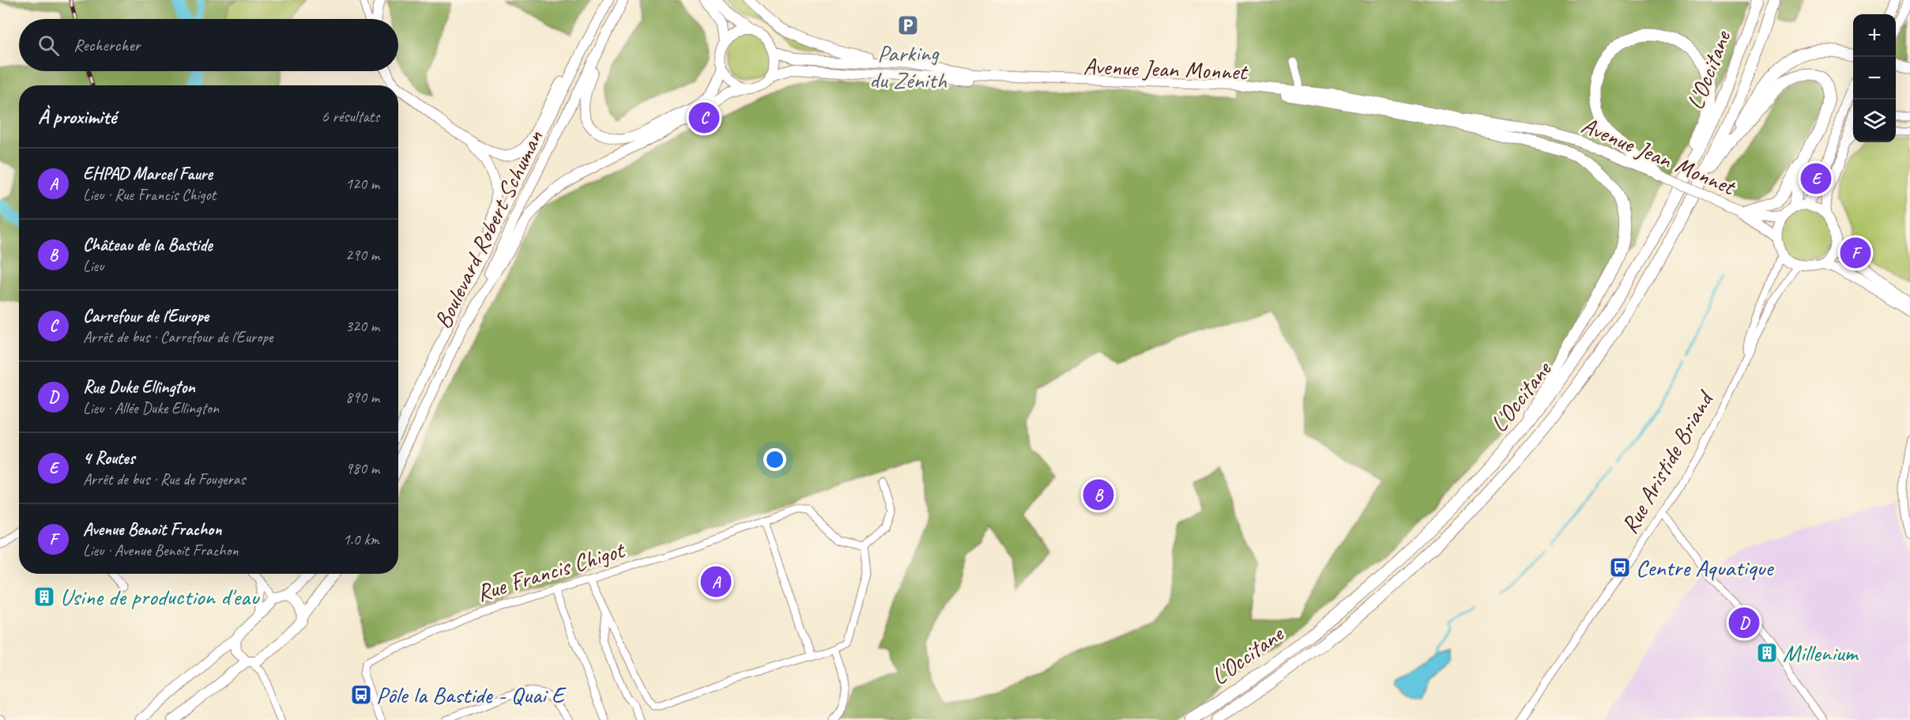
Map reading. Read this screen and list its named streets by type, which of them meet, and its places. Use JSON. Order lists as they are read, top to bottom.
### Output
{
  "streets": {
    "highway": ["L'Occitane"],
    "main road": ["Avenue Jean Monnet", "Boulevard Robert Schuman"],
    "street": ["Rue Aristide Briand", "Rue Francis Chigot"]
  },
  "crossings": [
    ["Avenue Jean Monnet", "Rue Aristide Briand"]
  ],
  "places": {
    "parking": ["Parking du Zénith"],
    "bus stop": ["Centre Aquatique", "Pôle la Bastide - Quai E"],
    "building": ["Usine de production d'eau", "Millenium"]
  },
  "page": {
    "map_buttons": ["+", "−"],
    "search": "Rechercher",
    "heading": ["À proximité", "6 résultats"],
    "pins": [
      "C",
      "E",
      "F",
      "B",
      "A",
      "D"
    ],
    "list": [
      {
        "mark": "A",
        "name": "EHPAD Marcel Faure",
        "note": "Lieu · Rue Francis Chigot",
        "value": "120 m"
      },
      {
        "mark": "B",
        "name": "Château de la Bastide",
        "note": "Lieu",
        "value": "290 m"
      },
      {
        "mark": "C",
        "name": "Carrefour de l'Europe",
        "note": "Arrêt de bus · Carrefour de l'Europe",
        "value": "320 m"
      },
      {
        "mark": "D",
        "name": "Rue Duke Ellington",
        "note": "Lieu · Allée Duke Ellington",
        "value": "890 m"
      },
      {
        "mark": "E",
        "name": "4 Routes",
        "note": "Arrêt de bus · Rue de Fougeras",
        "value": "980 m"
      },
      {
        "mark": "F",
        "name": "Avenue Benoit Frachon",
        "note": "Lieu · Avenue Benoit Frachon",
        "value": "1.0 km"
      }
    ]
  }
}
